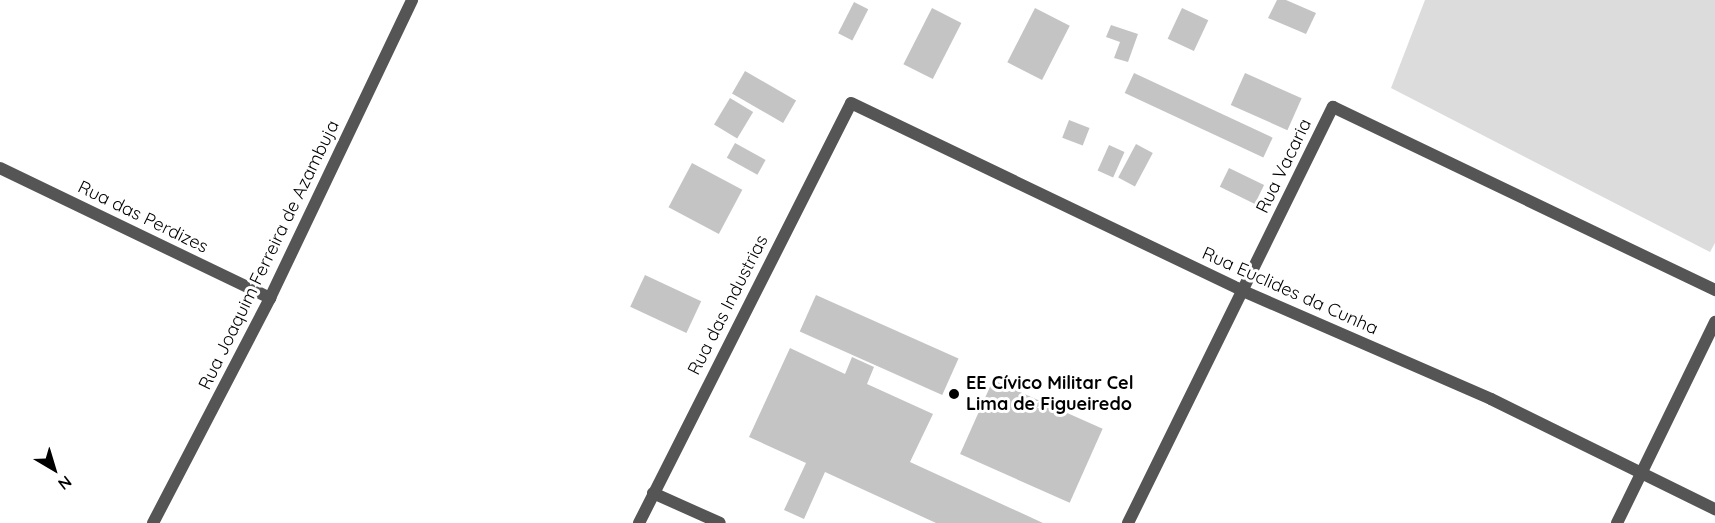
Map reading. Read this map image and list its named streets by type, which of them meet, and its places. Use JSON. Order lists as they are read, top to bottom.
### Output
{
  "streets": {
    "street": [
      "Rua Vacaria",
      "Rua das Perdizes",
      "Rua Joaquim Ferreira de Azambuja",
      "Rua Euclides da Cunha",
      "Rua das Industrias"
    ]
  },
  "crossings": [
    ["Rua Vacaria", "Rua Euclides da Cunha"],
    ["Rua das Perdizes", "Rua Joaquim Ferreira de Azambuja"],
    ["Rua Euclides da Cunha", "Rua das Industrias"]
  ],
  "places": ["EE Cívico Militar Cel Lima de Figueiredo"],
  "north": "bottom right"
}
